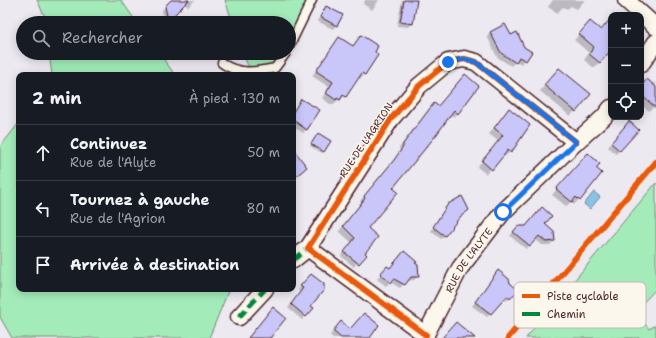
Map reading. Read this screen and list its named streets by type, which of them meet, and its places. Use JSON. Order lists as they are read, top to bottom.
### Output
{
  "streets": {
    "street": ["RUE DE L'AGRION", "RUE DE L'ALYTE"]
  },
  "crossings": [
    ["RUE DE L'AGRION", "RUE DE L'ALYTE"]
  ],
  "legend": ["Piste cyclable", "Chemin"],
  "page": {
    "map_buttons": ["+", "−"],
    "search": "Rechercher",
    "heading": ["2 min", "À pied · 130 m"],
    "list": [
      ["Continuez", "Rue de l'Alyte", "50 m"],
      ["Tournez à gauche", "Rue de l'Agrion", "80 m"],
      "Arrivée à destination"
    ]
  }
}
